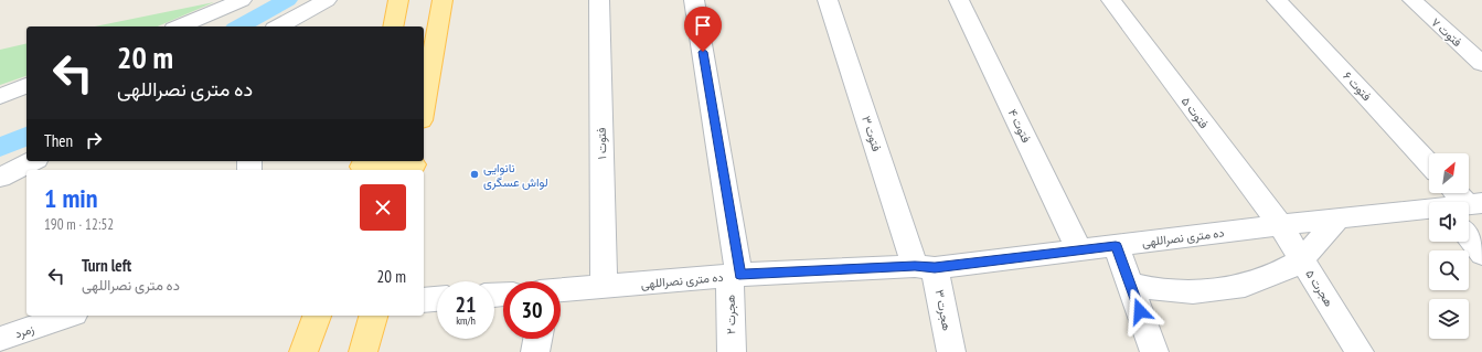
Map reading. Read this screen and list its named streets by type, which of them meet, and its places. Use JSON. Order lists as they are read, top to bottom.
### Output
{
  "streets": {
    "street": [
      "فتوت ۷",
      "فتوت ۶",
      "فتوت ۵",
      "فتوت ۴",
      "فتوت ۳",
      "فتوت ۱",
      "ده متری نصراللهی",
      "هجرت ۵",
      "هجرت ۳",
      "هجرت ۲",
      "زمرد"
    ]
  },
  "crossings": [
    ["فتوت ۵", "ده متری نصراللهی"],
    ["فتوت ۵", "هجرت ۵"],
    ["فتوت ۴", "ده متری نصراللهی"],
    ["فتوت ۳", "ده متری نصراللهی"],
    ["فتوت ۳", "هجرت ۳"],
    ["فتوت ۱", "ده متری نصراللهی"],
    ["ده متری نصراللهی", "هجرت ۵"],
    ["ده متری نصراللهی", "هجرت ۳"],
    ["ده متری نصراللهی", "هجرت ۲"]
  ],
  "places": ["نانوایی لواش عسگری"],
  "north": "top right",
  "page": {
    "turn": ["20 m", "ده متری نصراللهی"],
    "then": "Then",
    "heading": ["1 min", "190 m · 12:52"],
    "list": [
      {
        "name": "Turn left",
        "note": "ده متری نصراللهی",
        "value": "20 m"
      }
    ],
    "speed": "21 km/h",
    "limit": "30"
  }
}
